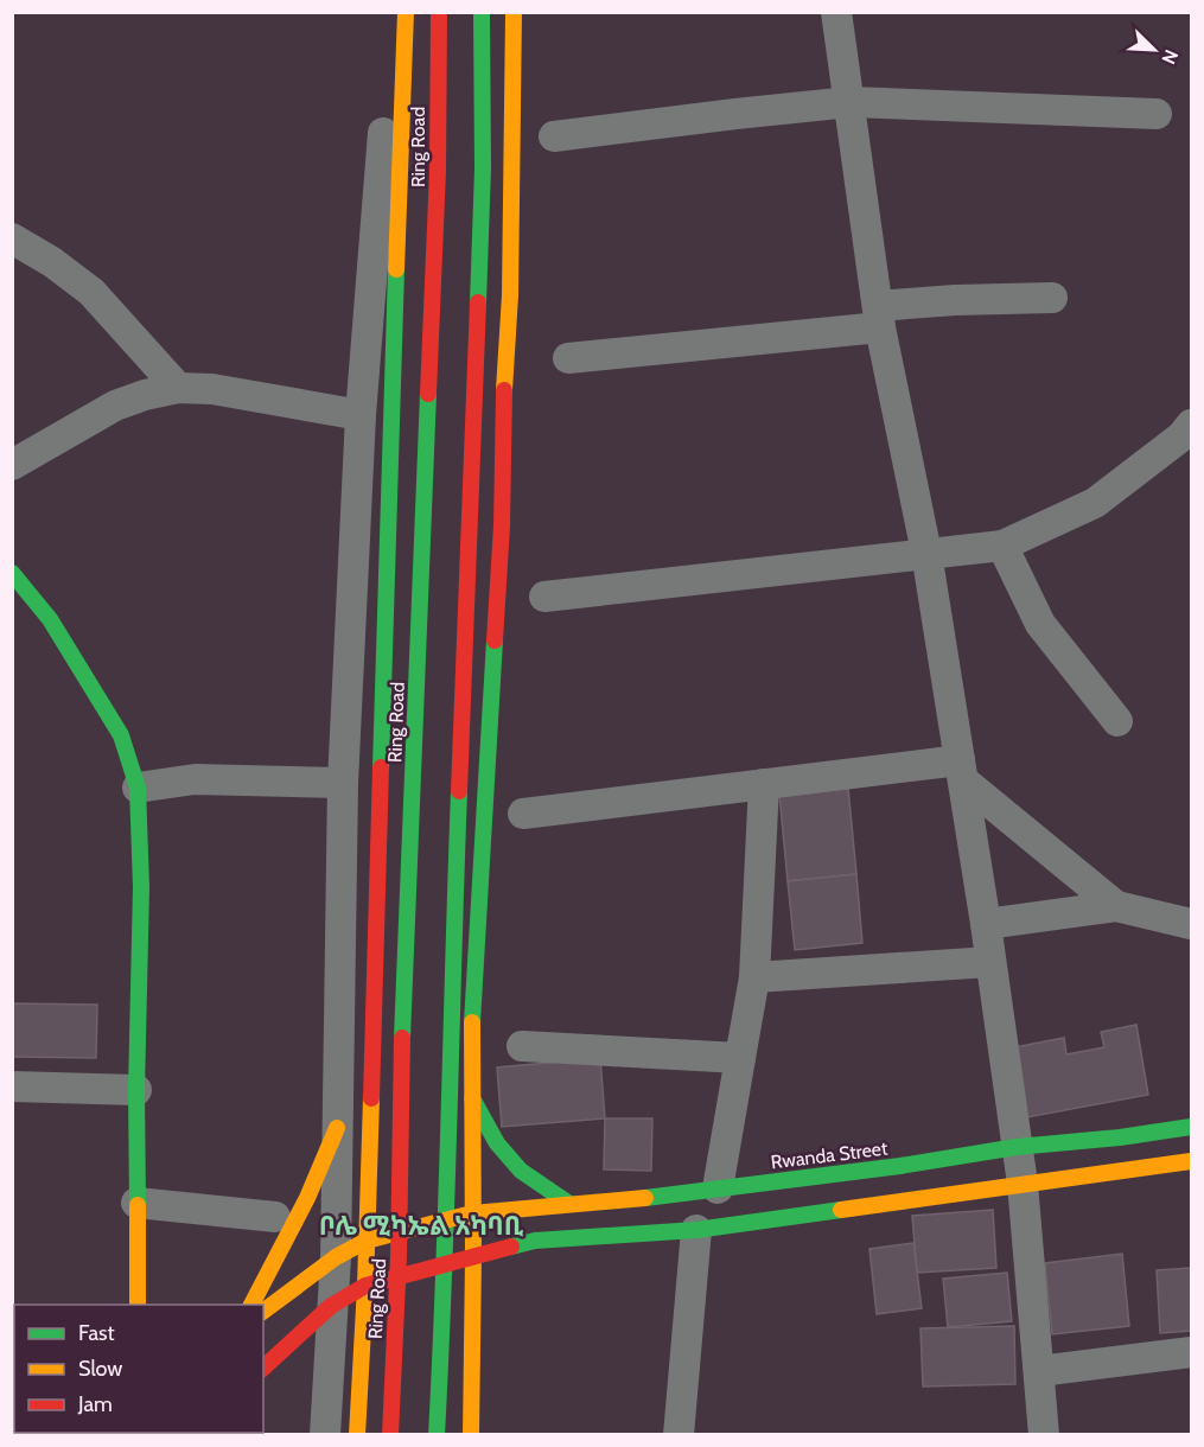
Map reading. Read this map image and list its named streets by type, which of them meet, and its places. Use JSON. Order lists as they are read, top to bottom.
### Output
{
  "streets": {
    "main road": ["Ring Road", "Rwanda Street"]
  },
  "districts": ["ቦሌ ሚካኤል አካባቢ"],
  "legend": ["Fast", "Slow", "Jam"],
  "north": "bottom right"
}
